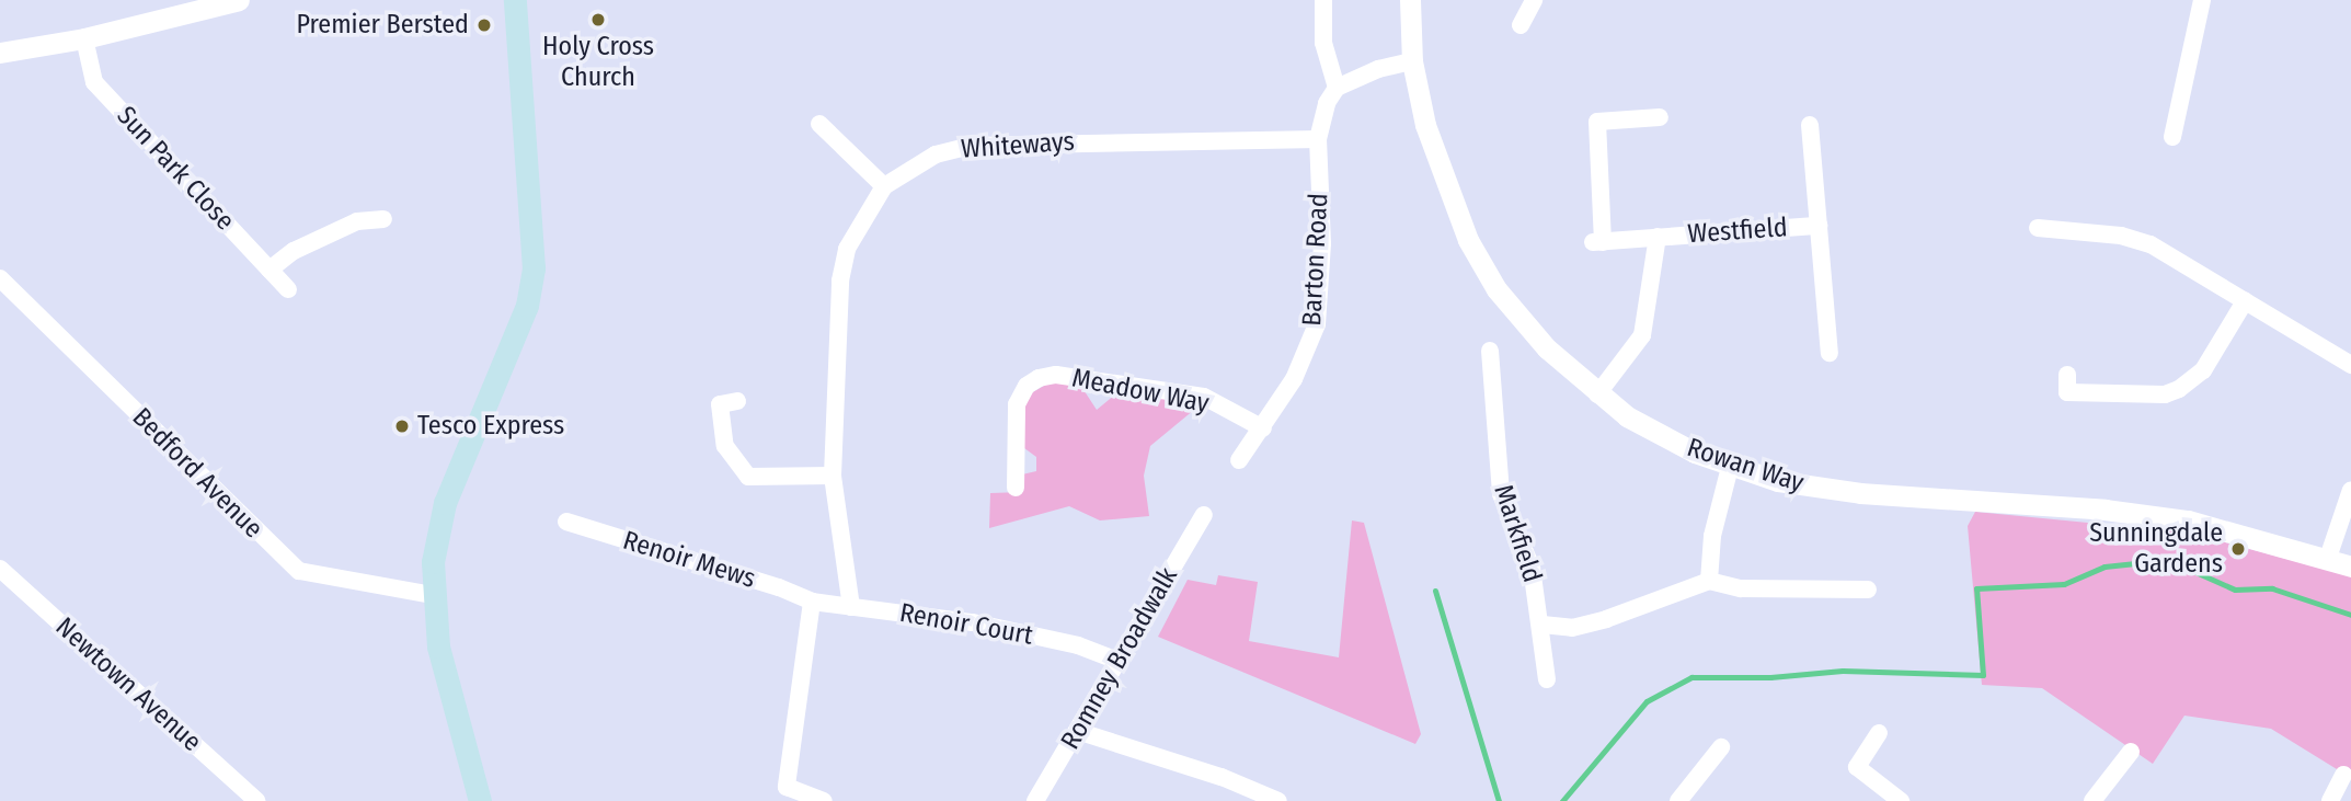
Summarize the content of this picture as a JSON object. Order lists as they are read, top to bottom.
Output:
{
  "streets": {
    "street": [
      "Whiteways",
      "Sun Park Close",
      "Westfield",
      "Barton Road",
      "Meadow Way",
      "Rowan Way",
      "Bedford Avenue",
      "Markfield",
      "Renoir Mews",
      "Renoir Court",
      "Romney Broadwalk",
      "Newtown Avenue"
    ]
  },
  "crossings": [
    ["Whiteways", "Barton Road"],
    ["Whiteways", "Renoir Court"],
    ["Westfield", "Rowan Way"],
    ["Barton Road", "Meadow Way"],
    ["Renoir Mews", "Renoir Court"],
    ["Renoir Court", "Romney Broadwalk"]
  ],
  "places": [
    "Holy Cross Church",
    "Premier Bersted",
    "Tesco Express",
    "Sunningdale Gardens"
  ]
}
